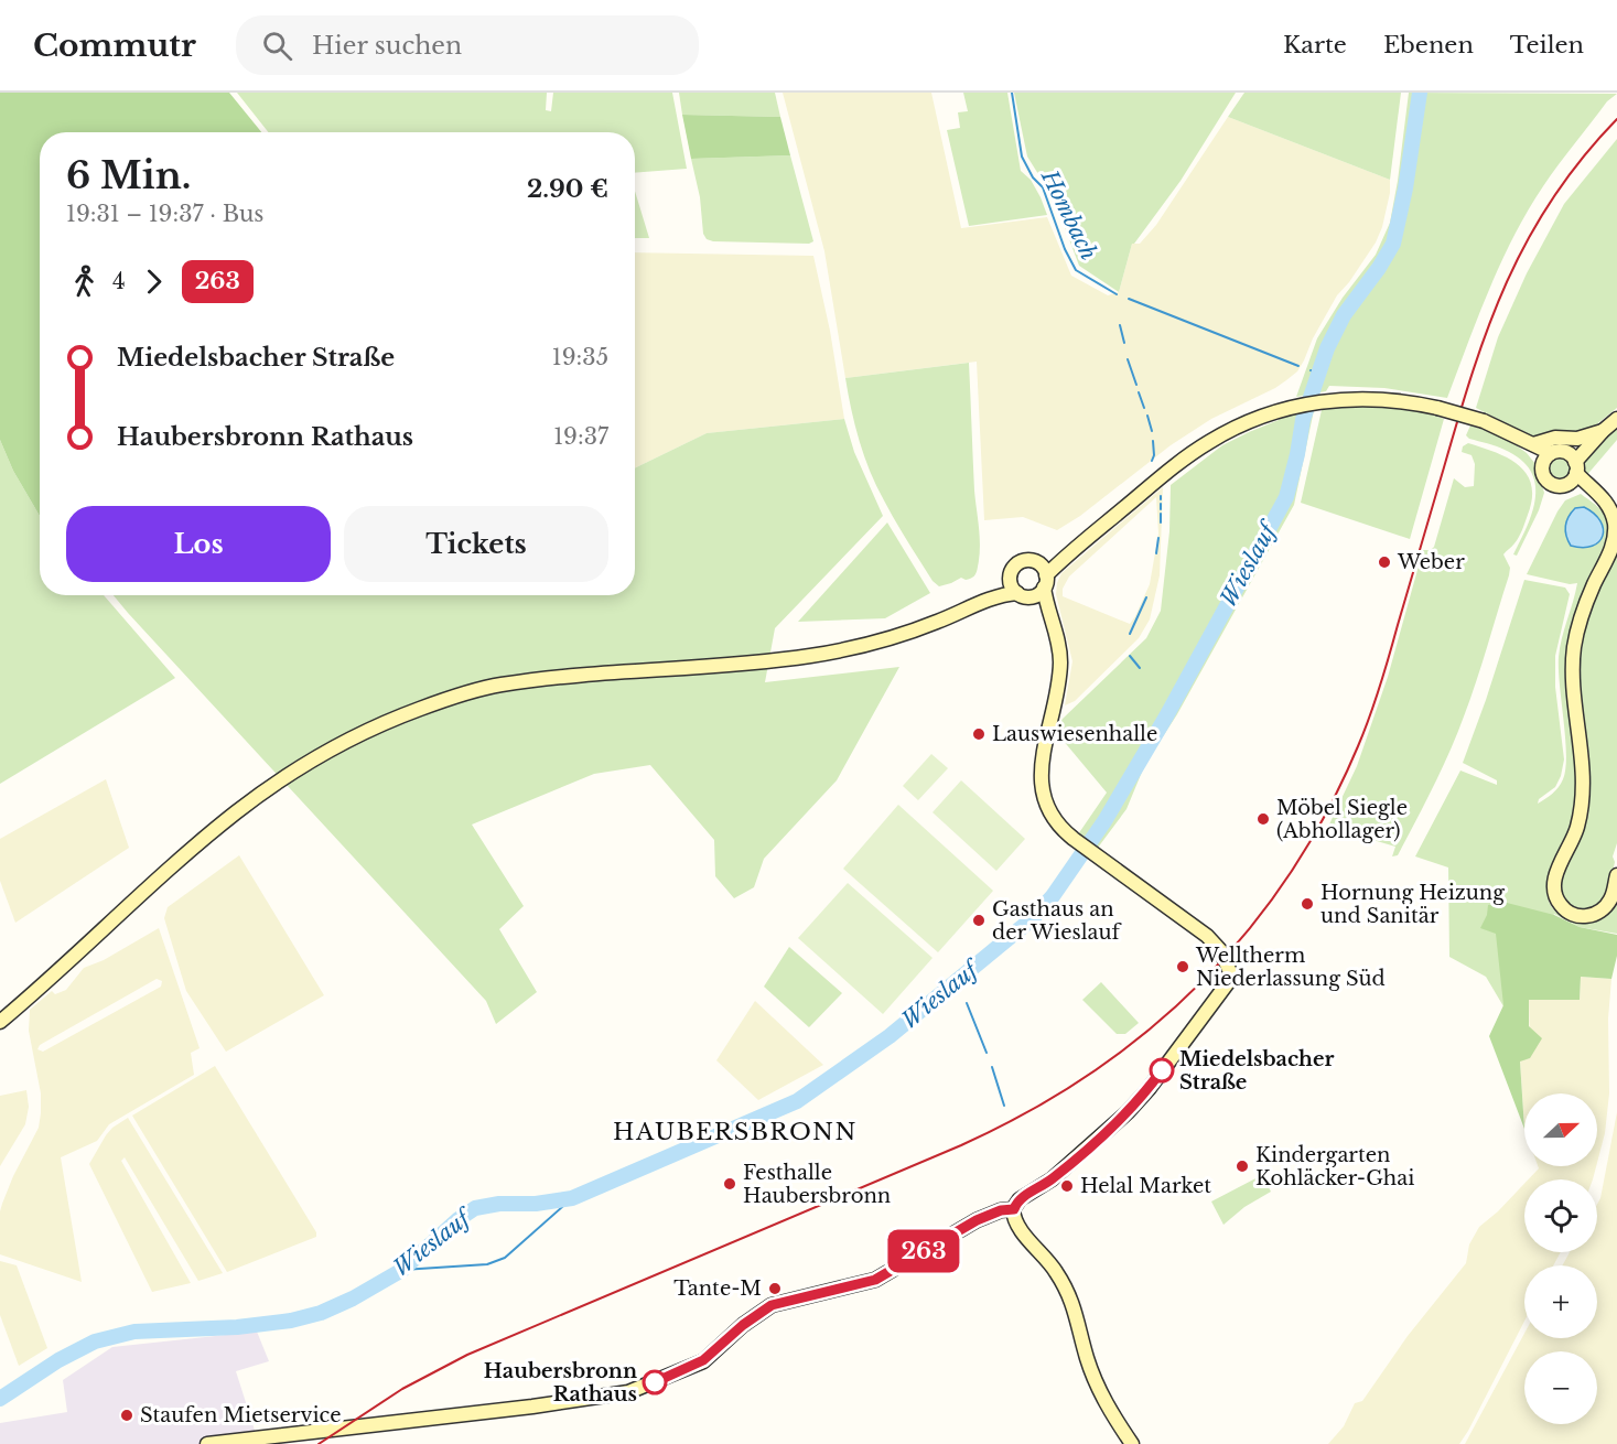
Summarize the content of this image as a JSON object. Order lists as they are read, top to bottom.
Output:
{
  "districts": ["HAUBERSBRONN"],
  "water": ["Hombach", "Wieslauf"],
  "places": [
    "Weber",
    "Lauswiesenhalle",
    "Möbel Siegle (Abhollager)",
    "Hornung Heizung und Sanitär",
    "Gasthaus an der Wieslauf",
    "Welltherm Niederlassung Süd",
    "Miedelsbacher Straße",
    "Kindergarten Kohläcker-Ghai",
    "Festhalle Haubersbronn",
    "Helal Market",
    "Tante-M",
    "Haubersbronn Rathaus",
    "Staufen Mietservice"
  ],
  "lines": ["bus line 263"],
  "north": "right",
  "page": {
    "header": "Commutr",
    "search": "Hier suchen",
    "nav": ["Karte", "Ebenen", "Teilen"],
    "on_map": "263",
    "heading": ["6 Min.", "19:31 – 19:37 · Bus", "2.90 €"],
    "legs": ["4", "263"],
    "list": [
      {
        "name": "Miedelsbacher Straße",
        "value": "19:35"
      },
      {
        "name": "Haubersbronn Rathaus",
        "value": "19:37"
      }
    ],
    "buttons": ["Los", "Tickets"],
    "map_buttons": ["+", "−"]
  }
}
